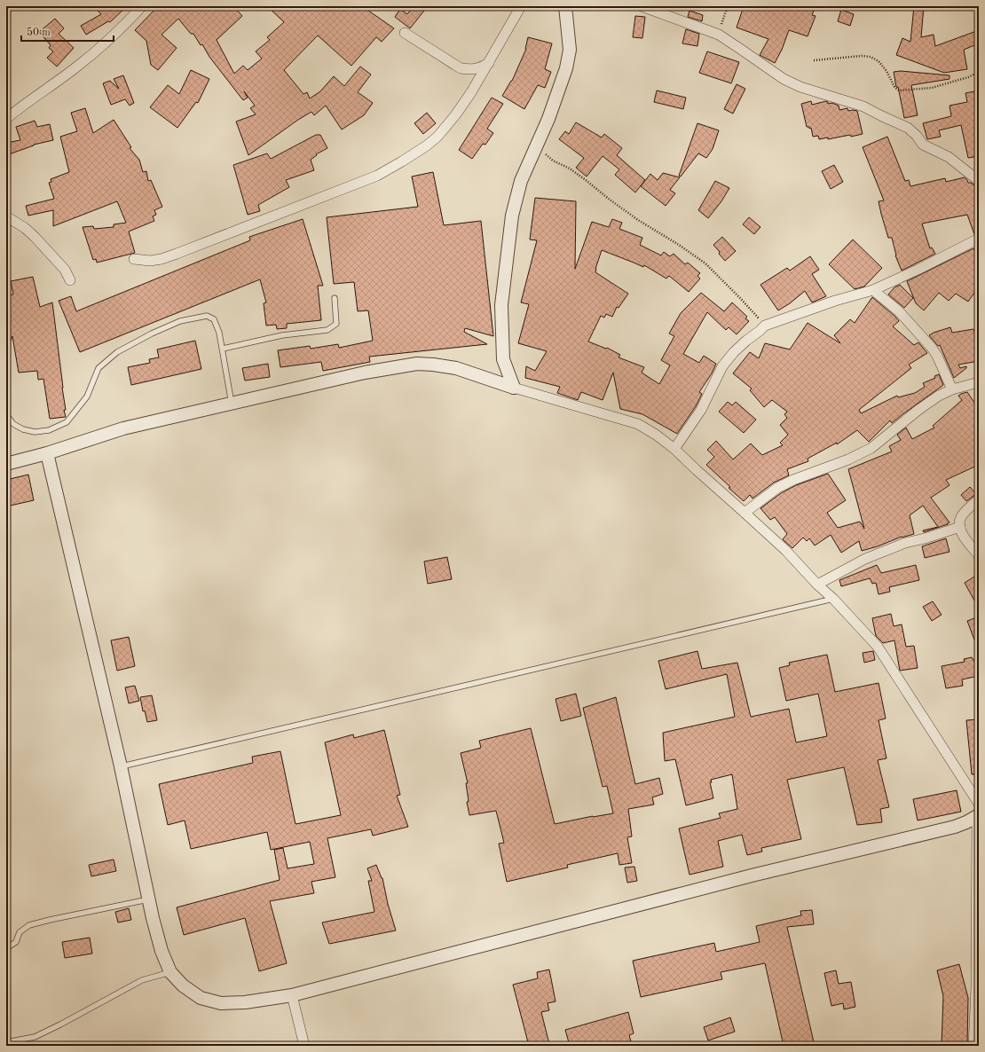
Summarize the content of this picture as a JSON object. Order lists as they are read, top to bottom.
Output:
{
  "scale_bar": "50 m"
}
